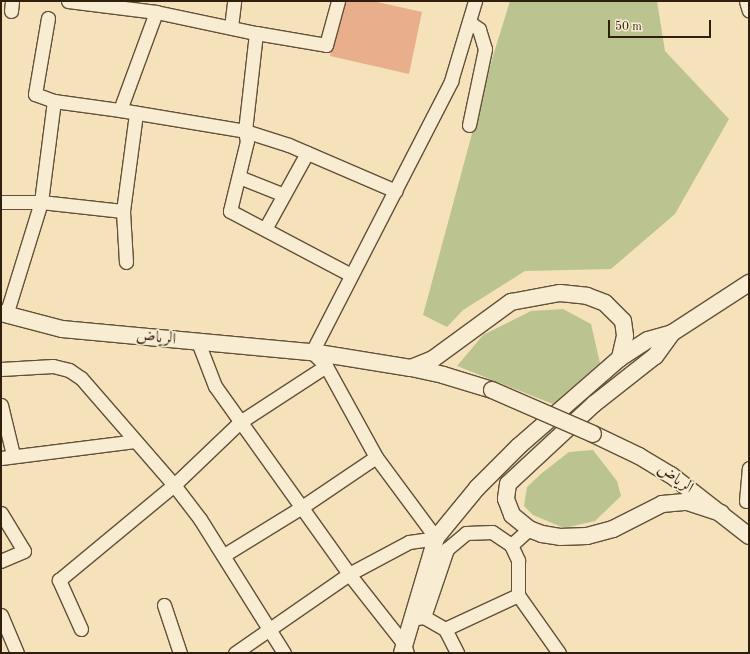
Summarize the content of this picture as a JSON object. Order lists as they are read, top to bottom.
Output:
{
  "streets": {
    "street": ["الرياض"]
  },
  "scale_bar": "50 m"
}
